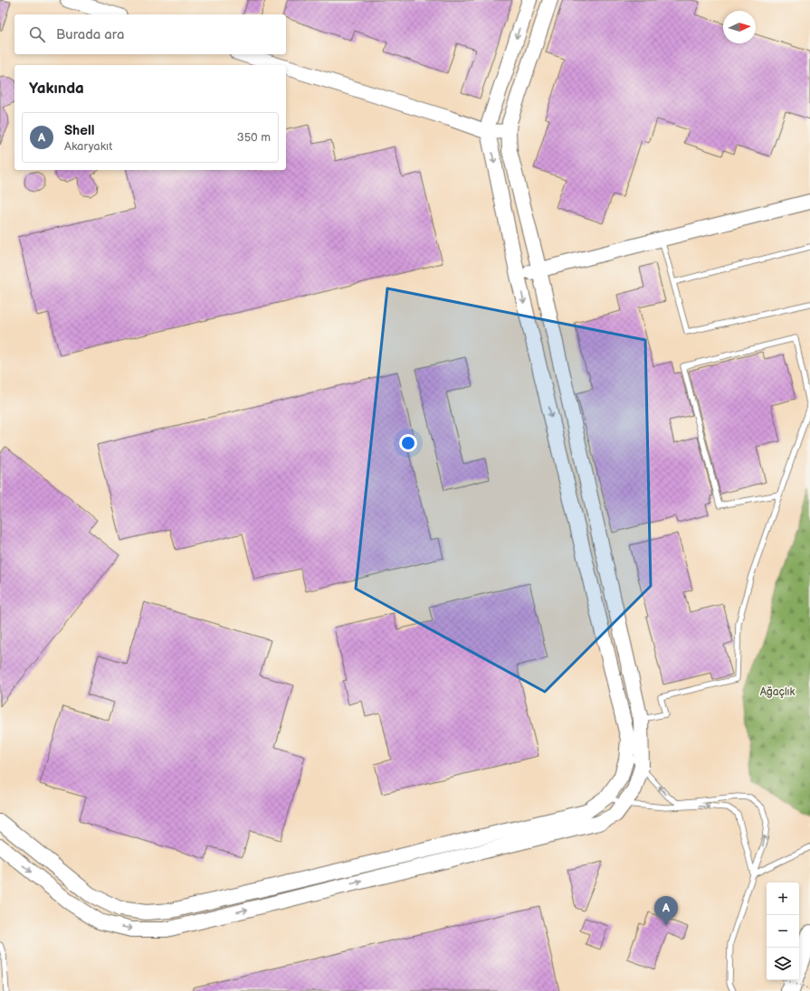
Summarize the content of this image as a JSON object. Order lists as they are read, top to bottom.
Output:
{
  "parks": ["Ağaçlık"],
  "north": "right",
  "page": {
    "search": "Burada ara",
    "heading": "Yakında",
    "list": [
      {
        "mark": "A",
        "name": "Shell",
        "note": "Akaryakıt",
        "value": "350 m"
      }
    ],
    "map_buttons": ["+", "−"],
    "pins": "A"
  }
}
